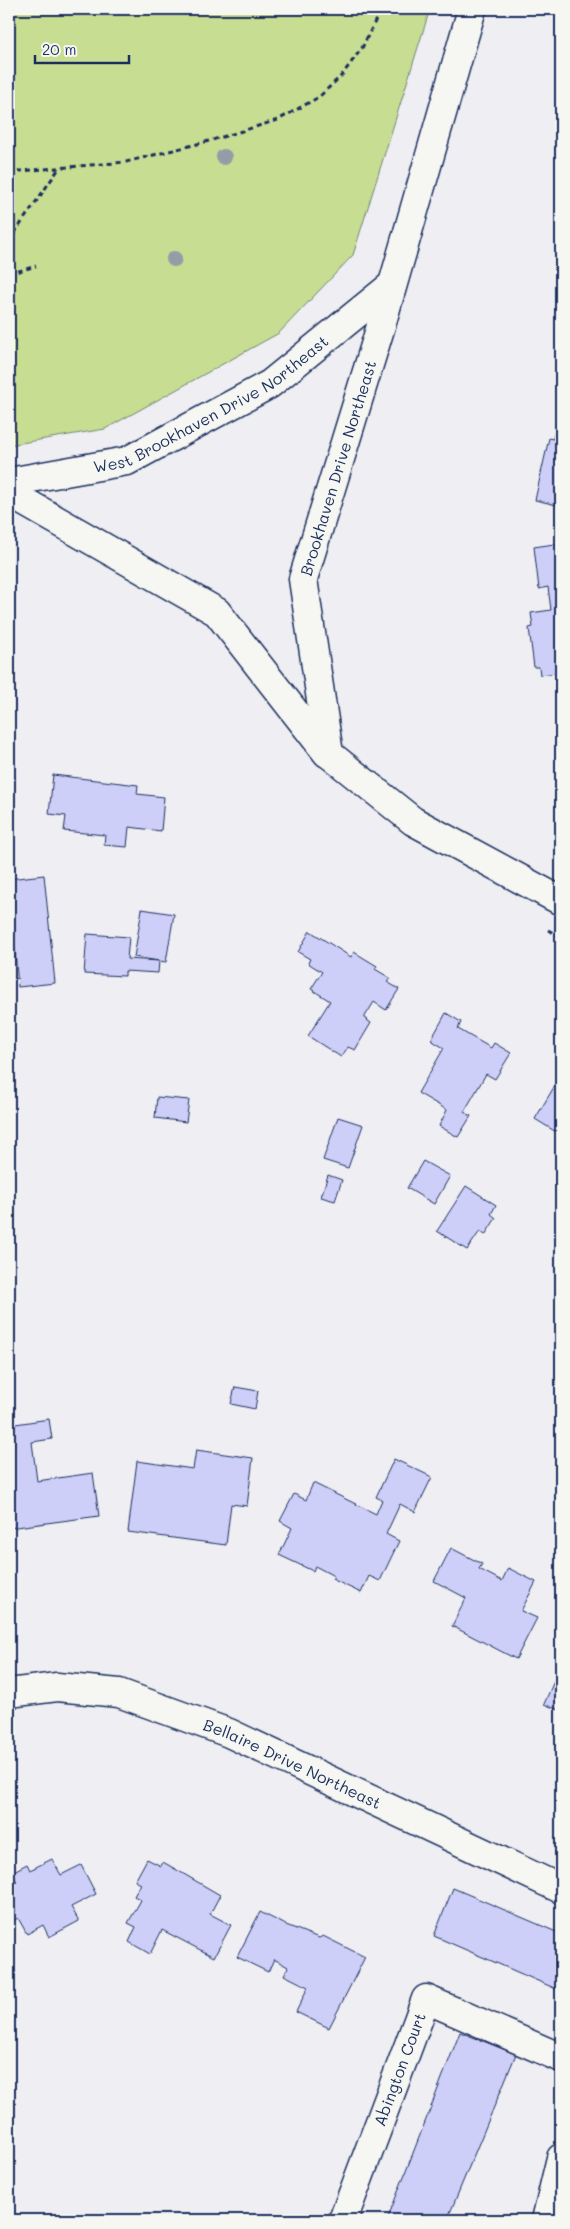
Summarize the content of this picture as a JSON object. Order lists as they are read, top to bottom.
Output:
{
  "streets": {
    "street": [
      "West Brookhaven Drive Northeast",
      "Brookhaven Drive Northeast",
      "Bellaire Drive Northeast",
      "Abington Court"
    ]
  },
  "crossings": [
    ["West Brookhaven Drive Northeast", "Brookhaven Drive Northeast"]
  ],
  "scale_bar": "20 m"
}
